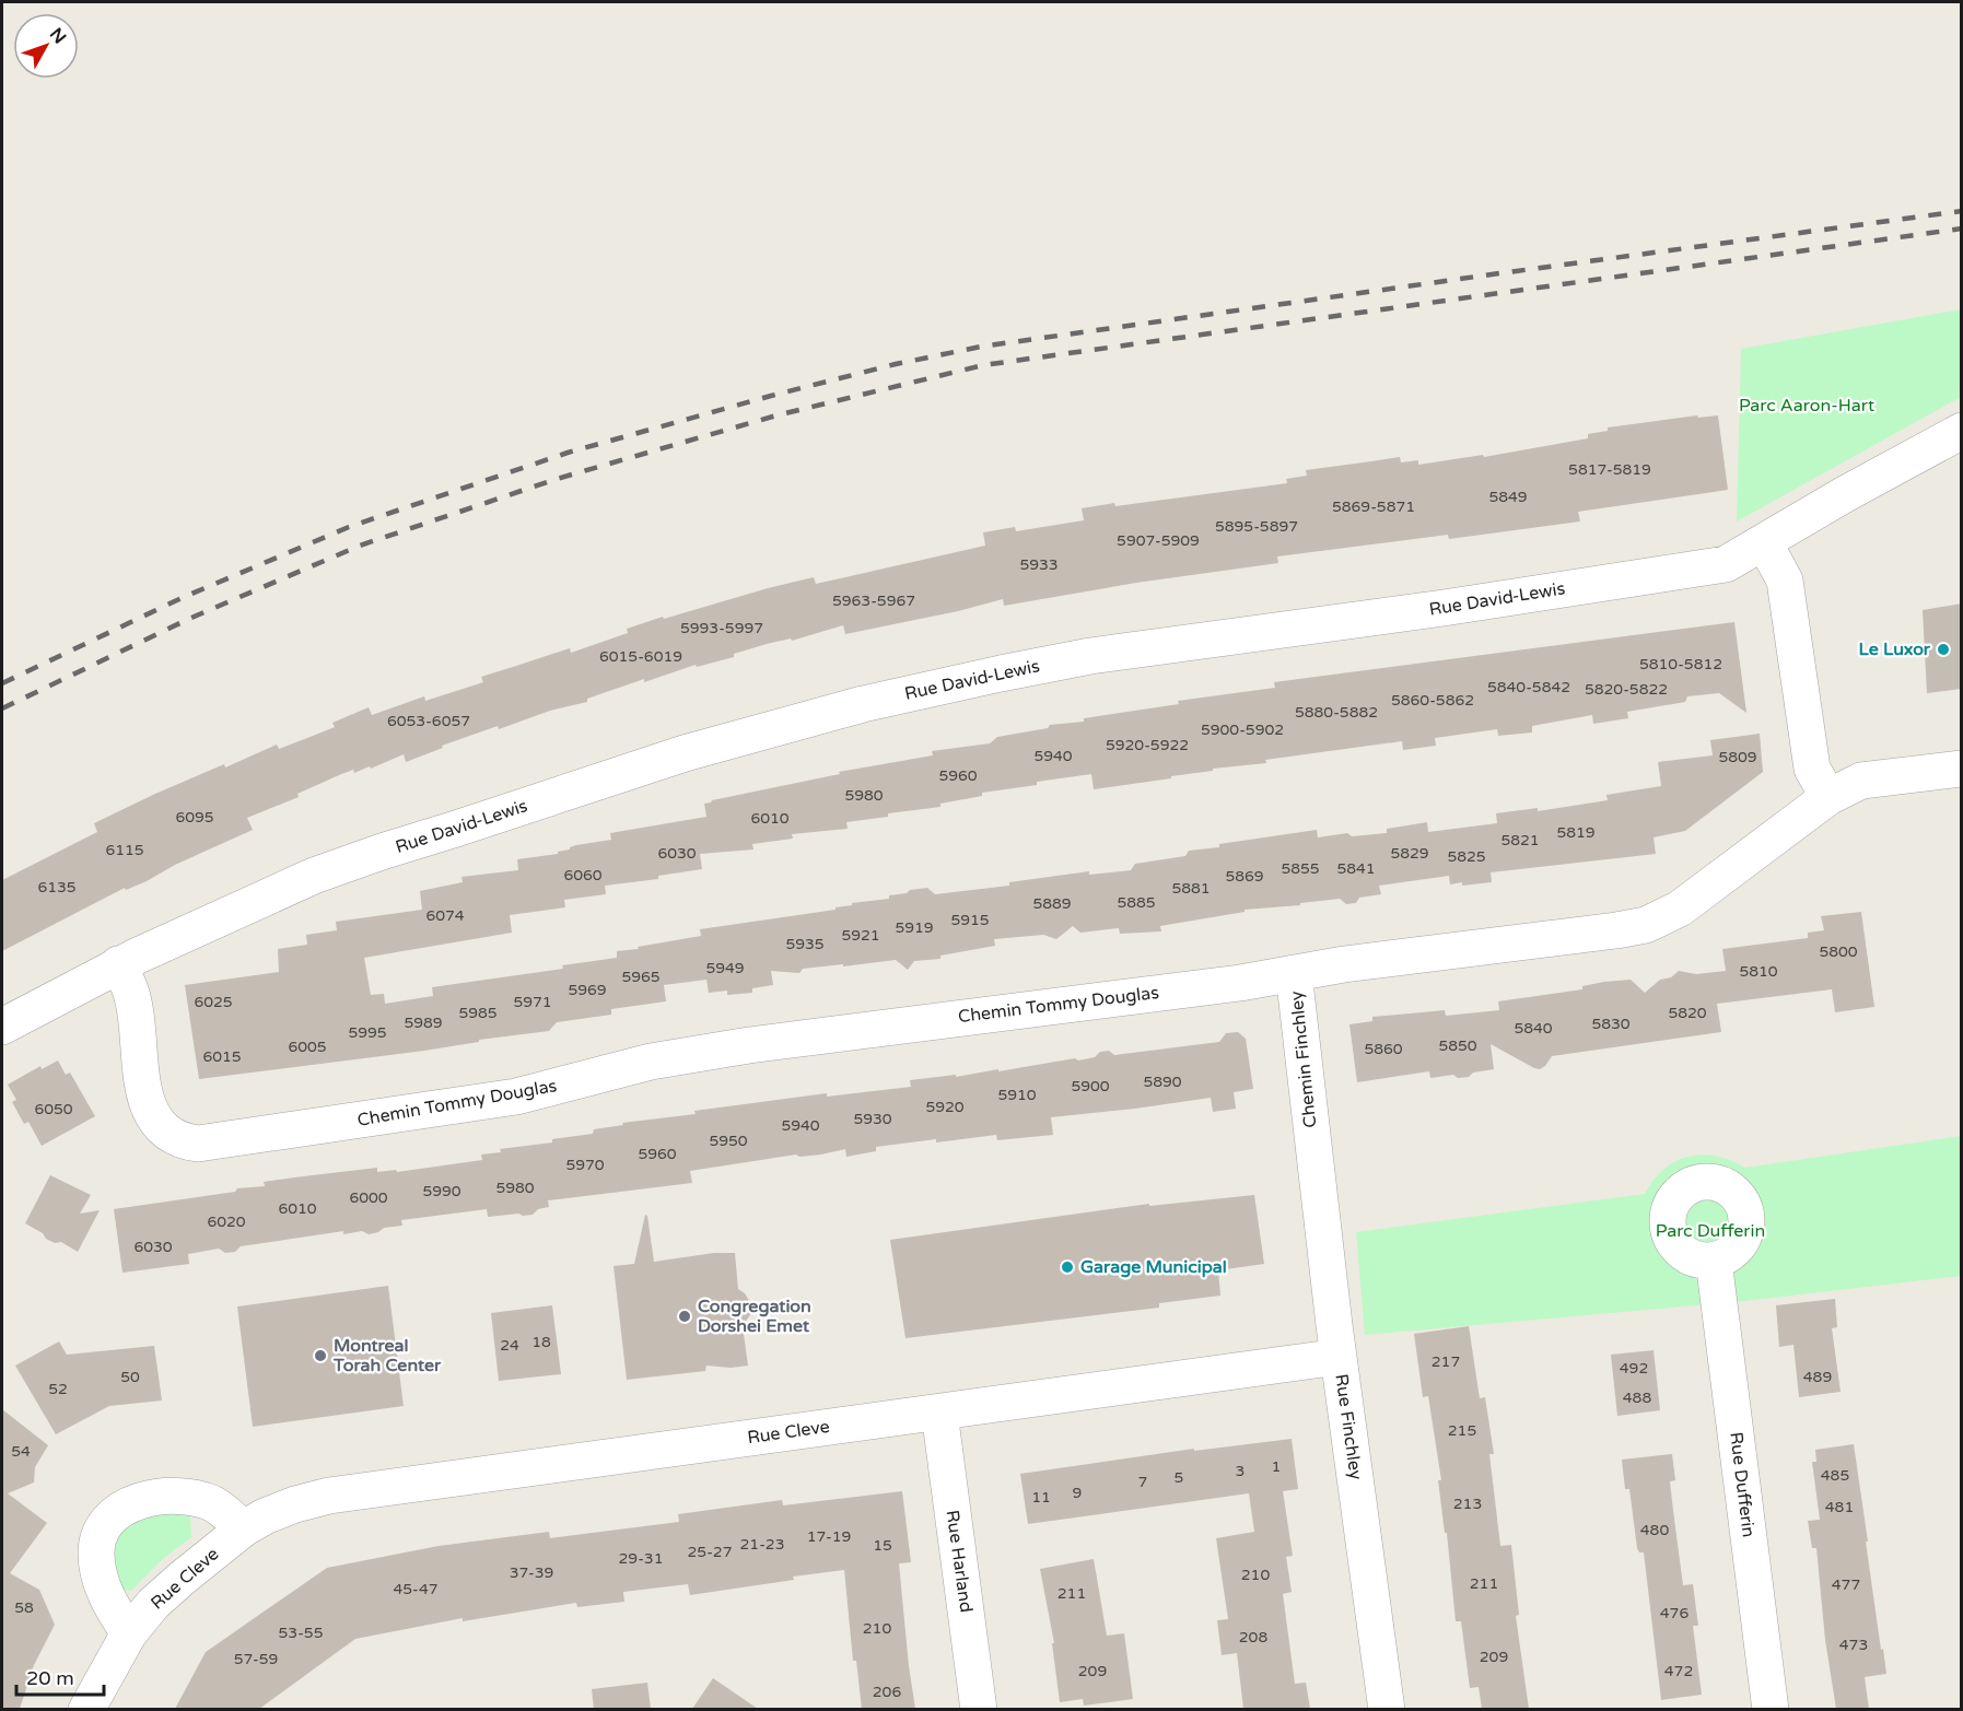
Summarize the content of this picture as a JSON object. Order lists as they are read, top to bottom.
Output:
{
  "streets": {
    "street": [
      "Rue David-Lewis",
      "Chemin Tommy Douglas",
      "Chemin Finchley",
      "Rue Finchley",
      "Rue Cleve",
      "Rue Dufferin",
      "Rue Harland"
    ]
  },
  "crossings": [
    ["Rue David-Lewis", "Chemin Tommy Douglas"],
    ["Chemin Tommy Douglas", "Chemin Finchley"],
    ["Chemin Finchley", "Rue Finchley"],
    ["Rue Finchley", "Rue Cleve"],
    ["Rue Cleve", "Rue Harland"]
  ],
  "parks": ["Parc Aaron-Hart", "Parc Dufferin"],
  "places": [
    "Le Luxor",
    "Garage Municipal",
    "Congregation Dorshei Emet",
    "Montreal Torah Center"
  ],
  "house_numbers": [
    "5817-5819",
    "5849",
    "5869-5871",
    "5895-5897",
    "5907-5909",
    "5933",
    "5963-5967",
    "5993-5997",
    "6015-6019",
    "5810-5812",
    "5840-5842",
    "5820-5822",
    "5860-5862",
    "5880-5882",
    "6053-6057",
    "5900-5902",
    "5920-5922",
    "5940",
    "5809",
    "5960",
    "5980",
    "6095",
    "6010",
    "5819",
    "5821",
    "6115",
    "6030",
    "5829",
    "5825",
    "5855",
    "5841",
    "6060",
    "5869",
    "6135",
    "5881",
    "5885",
    "5889",
    "6074",
    "5915",
    "5919",
    "5921",
    "5935",
    "5800",
    "5949",
    "5810",
    "5965",
    "5969",
    "6025",
    "5971",
    "5985",
    "5820",
    "5989",
    "5830",
    "5840",
    "5995",
    "5850",
    "6005",
    "5860",
    "6015",
    "5890",
    "5900",
    "5910",
    "5920",
    "6050",
    "5930",
    "5940",
    "5950",
    "5960",
    "5970",
    "5980",
    "5990",
    "6000",
    "6010",
    "6020",
    "6030",
    "18",
    "24",
    "217",
    "492",
    "50",
    "489",
    "52",
    "488",
    "215",
    "54",
    "1",
    "3",
    "485",
    "5",
    "7",
    "9",
    "11",
    "213",
    "481",
    "480",
    "17-19",
    "21-23",
    "15",
    "25-27",
    "29-31",
    "37-39",
    "210",
    "211",
    "477",
    "45-47",
    "211",
    "58",
    "476",
    "210",
    "53-55",
    "208",
    "473",
    "209",
    "57-59",
    "209",
    "472",
    "206"
  ],
  "scale_bar": "20 m",
  "north": "top right"
}
